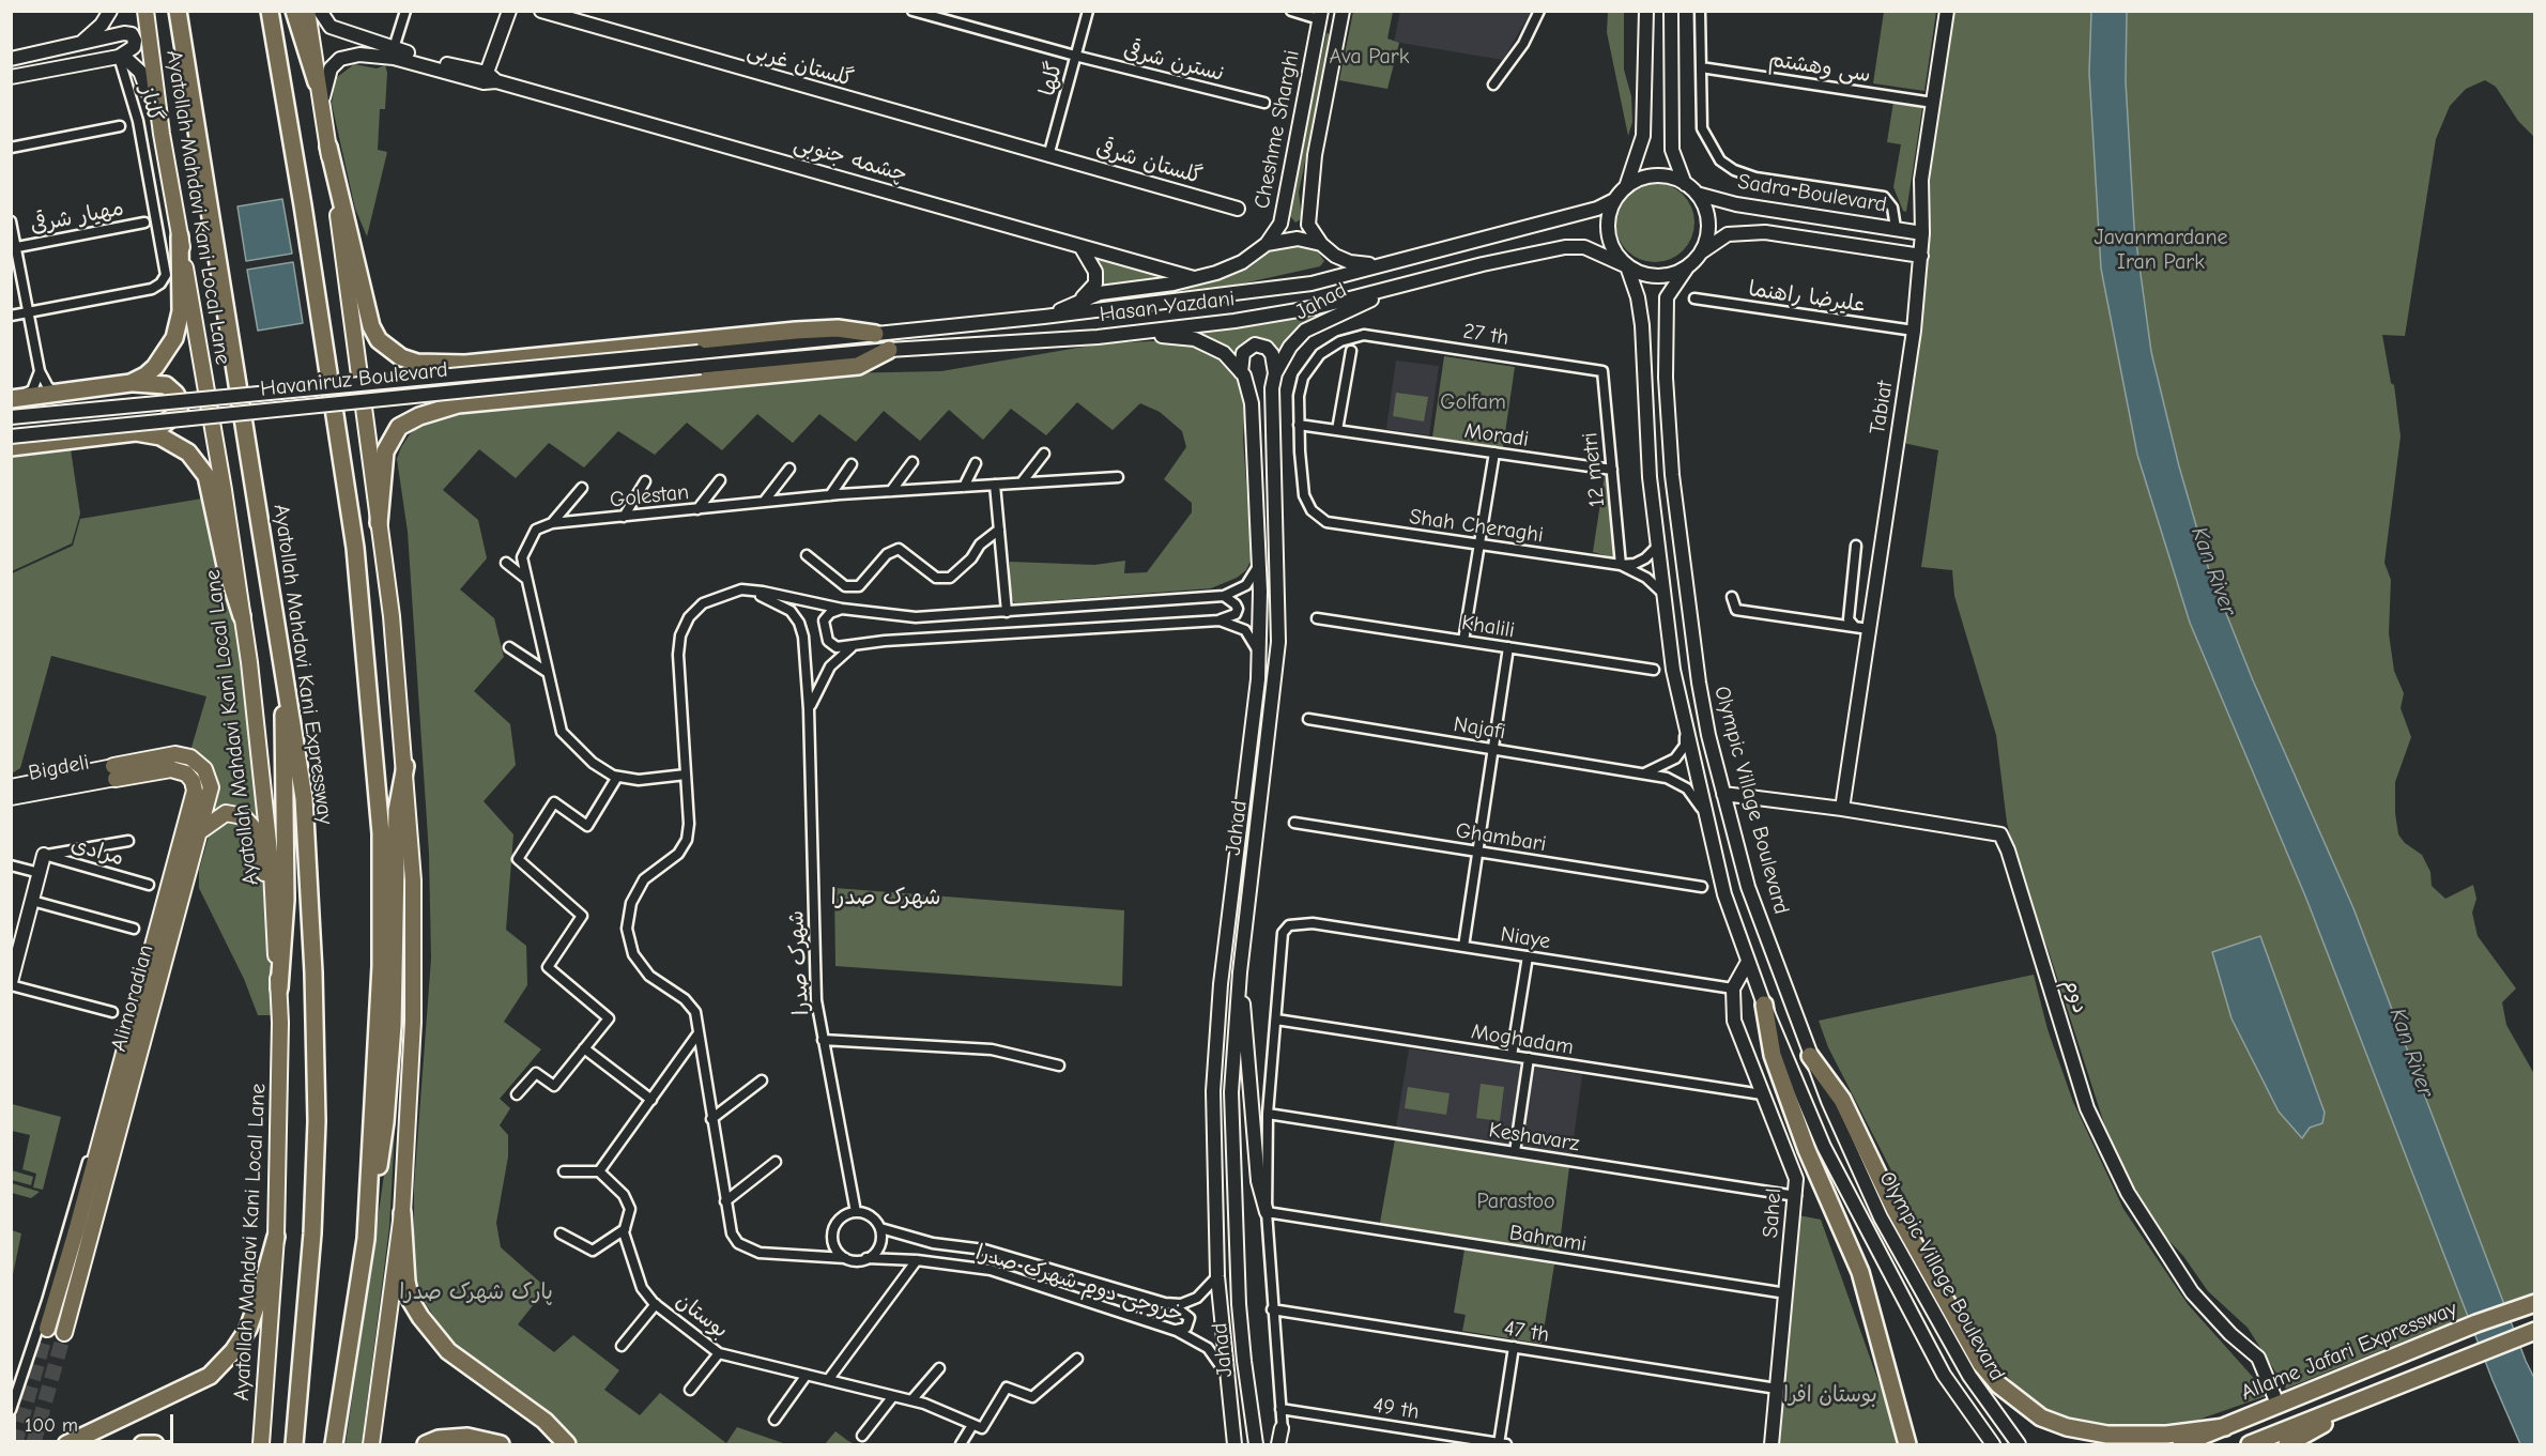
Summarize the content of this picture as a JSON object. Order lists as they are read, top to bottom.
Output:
{
  "streets": {
    "highway": ["Ayatollah Mahdavi Kani Expressway", "Allame Jafari Expressway"],
    "main road": ["Ayatollah Mahdavi Kani Local Lane", "Alimoradian"],
    "street": [
      "نسترن شرقی",
      "گلستان غربی",
      "سی وهشتم",
      "گلها",
      "گلناز",
      "Cheshme Sharghi",
      "چشمه جنوبی",
      "گلستان شرقی",
      "Sadra Boulevard",
      "مهیار شرقی",
      "علیرضا راهنما",
      "Jahad",
      "Hasan Yazdani",
      "27 th",
      "Havaniruz Boulevard",
      "Tabiat",
      "Moradi",
      "12 metri",
      "Golestan",
      "Shah Cheraghi",
      "Khalili",
      "Najafi",
      "Bigdeli",
      "Olympic Village Boulevard",
      "Ghambari",
      "مرادی",
      "Niaye",
      "شهرک صدرا",
      "دوم",
      "Moghadam",
      "Keshavarz",
      "Sahel",
      "Bahrami",
      "خروجی دوم شهرک صدرا",
      "بوستان",
      "47 th",
      "49 th"
    ]
  },
  "crossings": [
    ["نسترن شرقی", "گلها"],
    ["گلستان غربی", "گلها"],
    ["گلستان غربی", "گلستان شرقی"],
    ["سی وهشتم", "Tabiat"],
    ["گلها", "گلستان شرقی"],
    ["Cheshme Sharghi", "چشمه جنوبی"],
    ["Cheshme Sharghi", "Hasan Yazdani"],
    ["Sadra Boulevard", "Hasan Yazdani"],
    ["Sadra Boulevard", "Tabiat"],
    ["Sadra Boulevard", "Olympic Village Boulevard"],
    ["علیرضا راهنما", "Tabiat"],
    ["Jahad", "Hasan Yazdani"],
    ["Jahad", "خروجی دوم شهرک صدرا"],
    ["Hasan Yazdani", "Havaniruz Boulevard"],
    ["Hasan Yazdani", "Olympic Village Boulevard"],
    ["27 th", "Moradi"],
    ["27 th", "12 metri"],
    ["27 th", "Shah Cheraghi"],
    ["Tabiat", "دوم"],
    ["Moradi", "12 metri"],
    ["Moradi", "Shah Cheraghi"],
    ["12 metri", "Shah Cheraghi"],
    ["Najafi", "Olympic Village Boulevard"],
    ["Bigdeli", "Alimoradian"],
    ["Olympic Village Boulevard", "دوم"],
    ["Niaye", "Moghadam"],
    ["Niaye", "Sahel"],
    ["شهرک صدرا", "خروجی دوم شهرک صدرا"],
    ["Moghadam", "Sahel"],
    ["Keshavarz", "Sahel"],
    ["Sahel", "Bahrami"],
    ["Sahel", "47 th"]
  ],
  "districts": ["شهرک صدرا"],
  "water": ["Kan River"],
  "parks": [
    "Ava Park",
    "Javanmardane Iran Park",
    "Golfam",
    "Parastoo",
    "پارک شهرک صدرا",
    "بوستان افرا"
  ],
  "scale_bar": "100 m"
}
